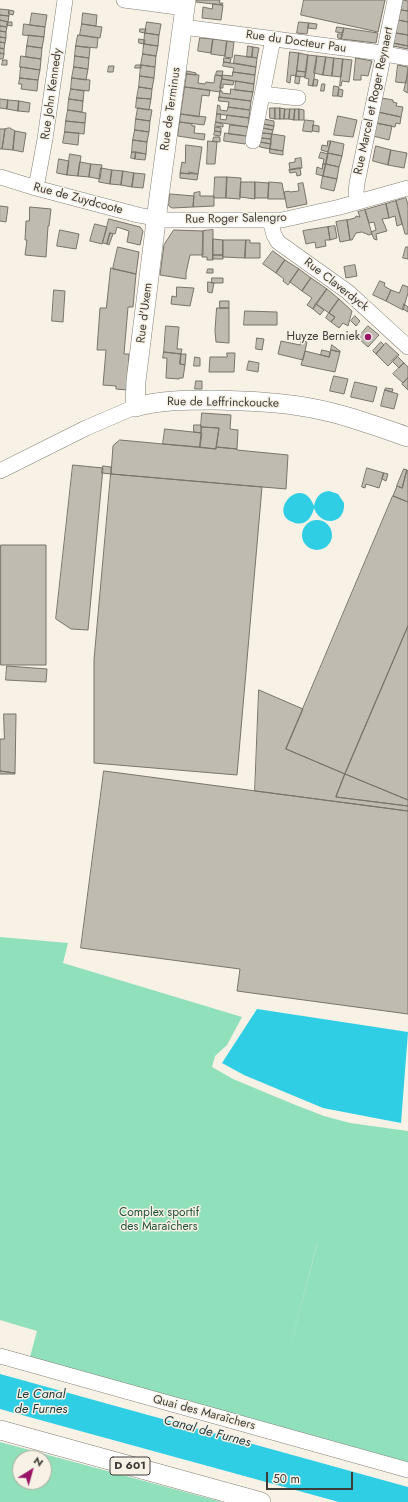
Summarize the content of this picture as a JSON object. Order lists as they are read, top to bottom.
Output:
{
  "streets": {
    "main road": [
      "Rue de Terminus",
      "Rue d'Uxem",
      "Rue de Leffrinckoucke",
      "D 601"
    ],
    "street": [
      "Rue du Docteur Pau",
      "Rue John Kennedy",
      "Rue Marcel et Roger Reynaert",
      "Rue de Zuydcoote",
      "Rue Roger Salengro",
      "Rue Claverdyck",
      "Quai des Maraîchers"
    ]
  },
  "crossings": [
    ["Rue du Docteur Pau", "Rue Marcel et Roger Reynaert"],
    ["Rue du Docteur Pau", "Rue de Terminus"],
    ["Rue John Kennedy", "Rue de Zuydcoote"],
    ["Rue Marcel et Roger Reynaert", "Rue Roger Salengro"],
    ["Rue de Terminus", "Rue de Zuydcoote"],
    ["Rue de Terminus", "Rue Roger Salengro"],
    ["Rue de Terminus", "Rue d'Uxem"],
    ["Rue de Zuydcoote", "Rue Roger Salengro"],
    ["Rue de Zuydcoote", "Rue d'Uxem"],
    ["Rue Roger Salengro", "Rue Claverdyck"],
    ["Rue Roger Salengro", "Rue d'Uxem"],
    ["Rue d'Uxem", "Rue de Leffrinckoucke"]
  ],
  "water": ["Le Canal de Furnes", "Canal de Furnes"],
  "parks": ["Complex sportif des Maraîchers"],
  "places": ["Huyze Berniek"],
  "scale_bar": "50 m",
  "north": "top right"
}
